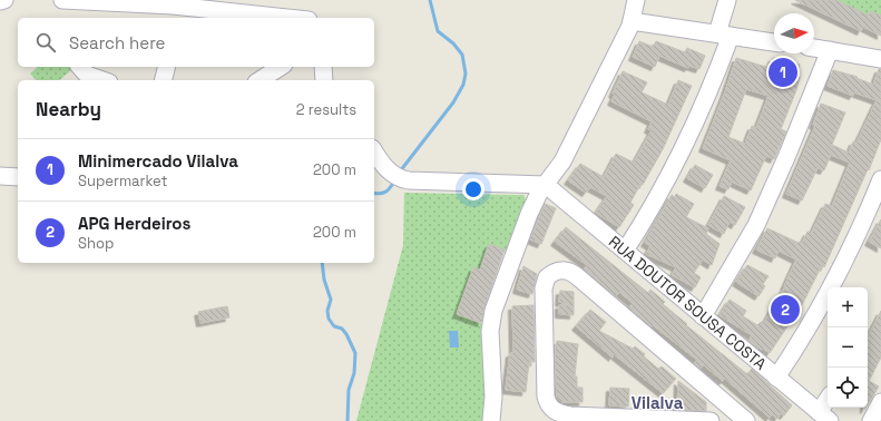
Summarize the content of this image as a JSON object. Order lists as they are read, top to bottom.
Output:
{
  "streets": {
    "street": ["RUA DOUTOR SOUSA COSTA"]
  },
  "districts": ["Vilalva"],
  "north": "right",
  "page": {
    "search": "Search here",
    "pins": ["1", "2"],
    "heading": ["Nearby", "2 results"],
    "list": [
      {
        "mark": "1",
        "name": "Minimercado Vilalva",
        "note": "Supermarket",
        "value": "200 m"
      },
      {
        "mark": "2",
        "name": "APG Herdeiros",
        "note": "Shop",
        "value": "200 m"
      }
    ],
    "map_buttons": ["+", "−"]
  }
}
